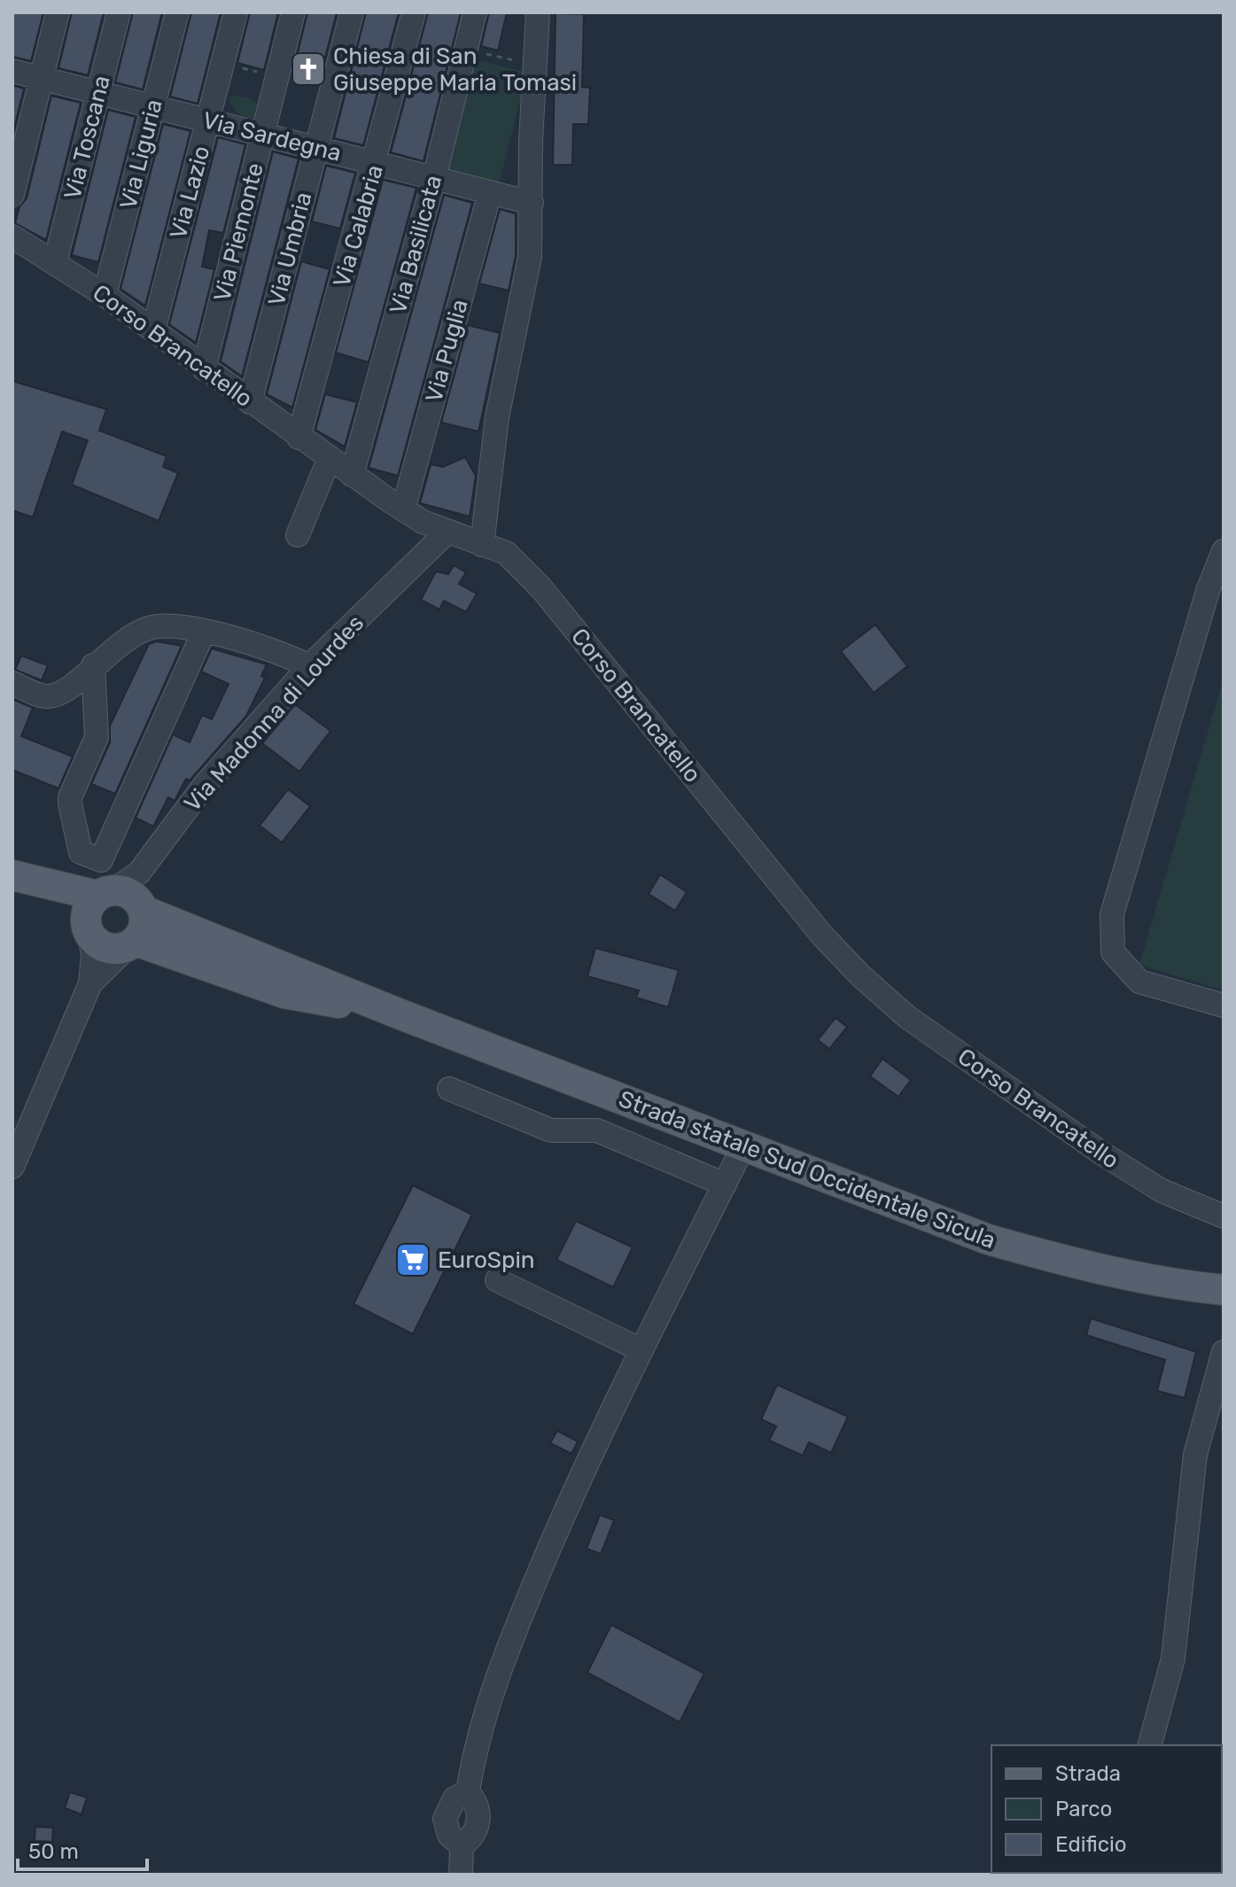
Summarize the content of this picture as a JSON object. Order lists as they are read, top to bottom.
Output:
{
  "streets": {
    "main road": ["Strada statale Sud Occidentale Sicula"],
    "street": [
      "Via Sardegna",
      "Via Toscana",
      "Via Liguria",
      "Via Lazio",
      "Via Calabria",
      "Via Piemonte",
      "Via Basilicata",
      "Via Umbria",
      "Corso Brancatello",
      "Via Puglia",
      "Via Madonna di Lourdes"
    ]
  },
  "crossings": [
    ["Via Sardegna", "Via Toscana"],
    ["Via Sardegna", "Via Liguria"],
    ["Via Sardegna", "Via Lazio"],
    ["Via Sardegna", "Via Calabria"],
    ["Via Sardegna", "Via Piemonte"],
    ["Via Sardegna", "Via Basilicata"],
    ["Via Sardegna", "Via Umbria"],
    ["Via Sardegna", "Via Puglia"],
    ["Via Toscana", "Corso Brancatello"],
    ["Via Liguria", "Corso Brancatello"],
    ["Via Lazio", "Corso Brancatello"],
    ["Via Calabria", "Corso Brancatello"],
    ["Via Piemonte", "Corso Brancatello"],
    ["Via Basilicata", "Corso Brancatello"],
    ["Via Umbria", "Corso Brancatello"],
    ["Corso Brancatello", "Via Puglia"],
    ["Corso Brancatello", "Via Madonna di Lourdes"],
    ["Via Madonna di Lourdes", "Strada statale Sud Occidentale Sicula"]
  ],
  "places": {
    "church": ["Chiesa di San Giuseppe Maria Tomasi"],
    "supermarket": ["EuroSpin"]
  },
  "legend": ["Strada", "Parco", "Edificio"],
  "scale_bar": "50 m"
}
